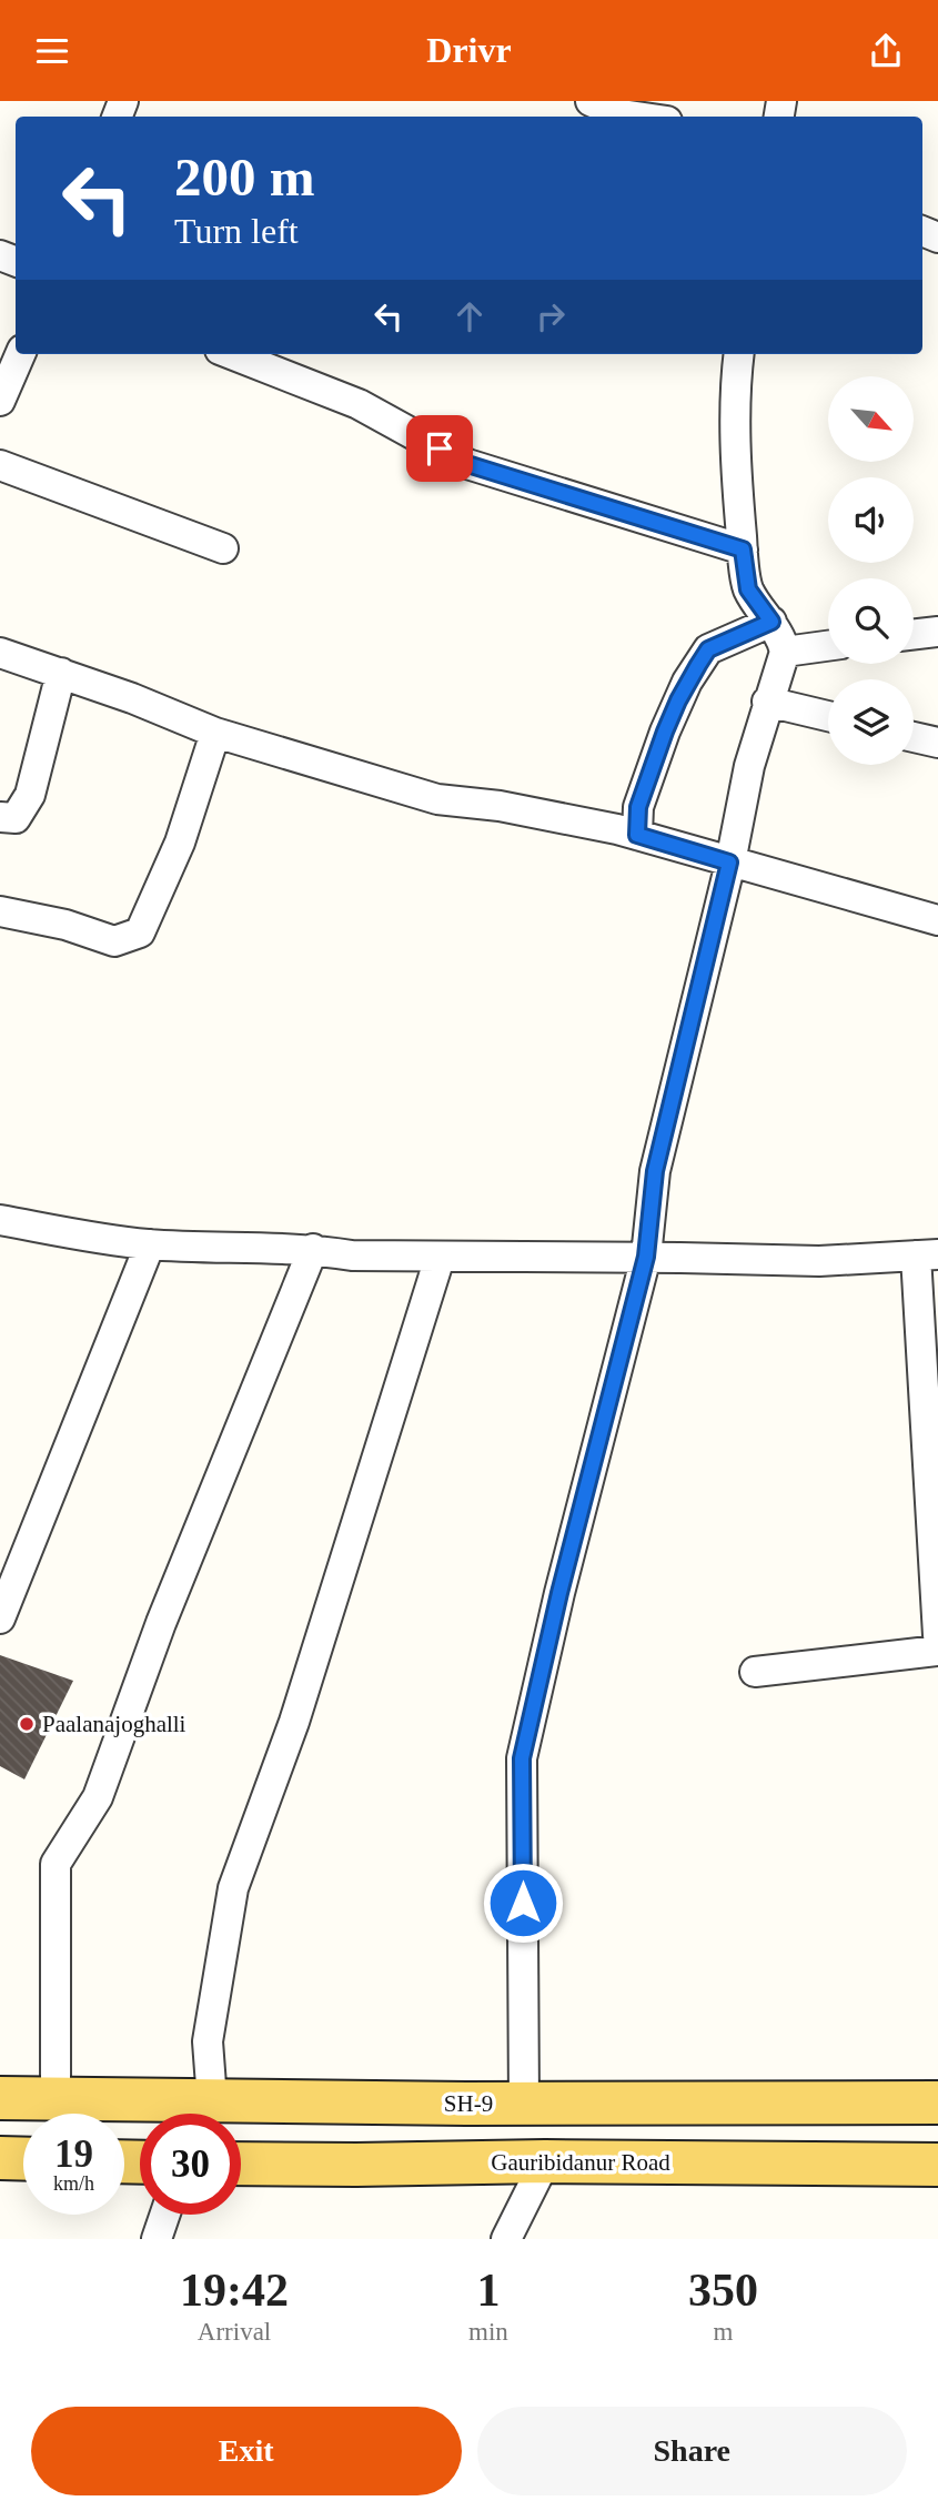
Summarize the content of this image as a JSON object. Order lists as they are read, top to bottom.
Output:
{
  "streets": {
    "main road": ["SH-9", "Gauribidanur Road"]
  },
  "places": ["Paalanajoghalli"],
  "north": "bottom right",
  "page": {
    "header": "Drivr",
    "turn": ["200 m", "Turn left"],
    "speed": "19 km/h",
    "limit": "30",
    "eta": [
      "19:42",
      "Arrival",
      "1",
      "min",
      "350",
      "m"
    ],
    "buttons": ["Exit", "Share"]
  }
}
